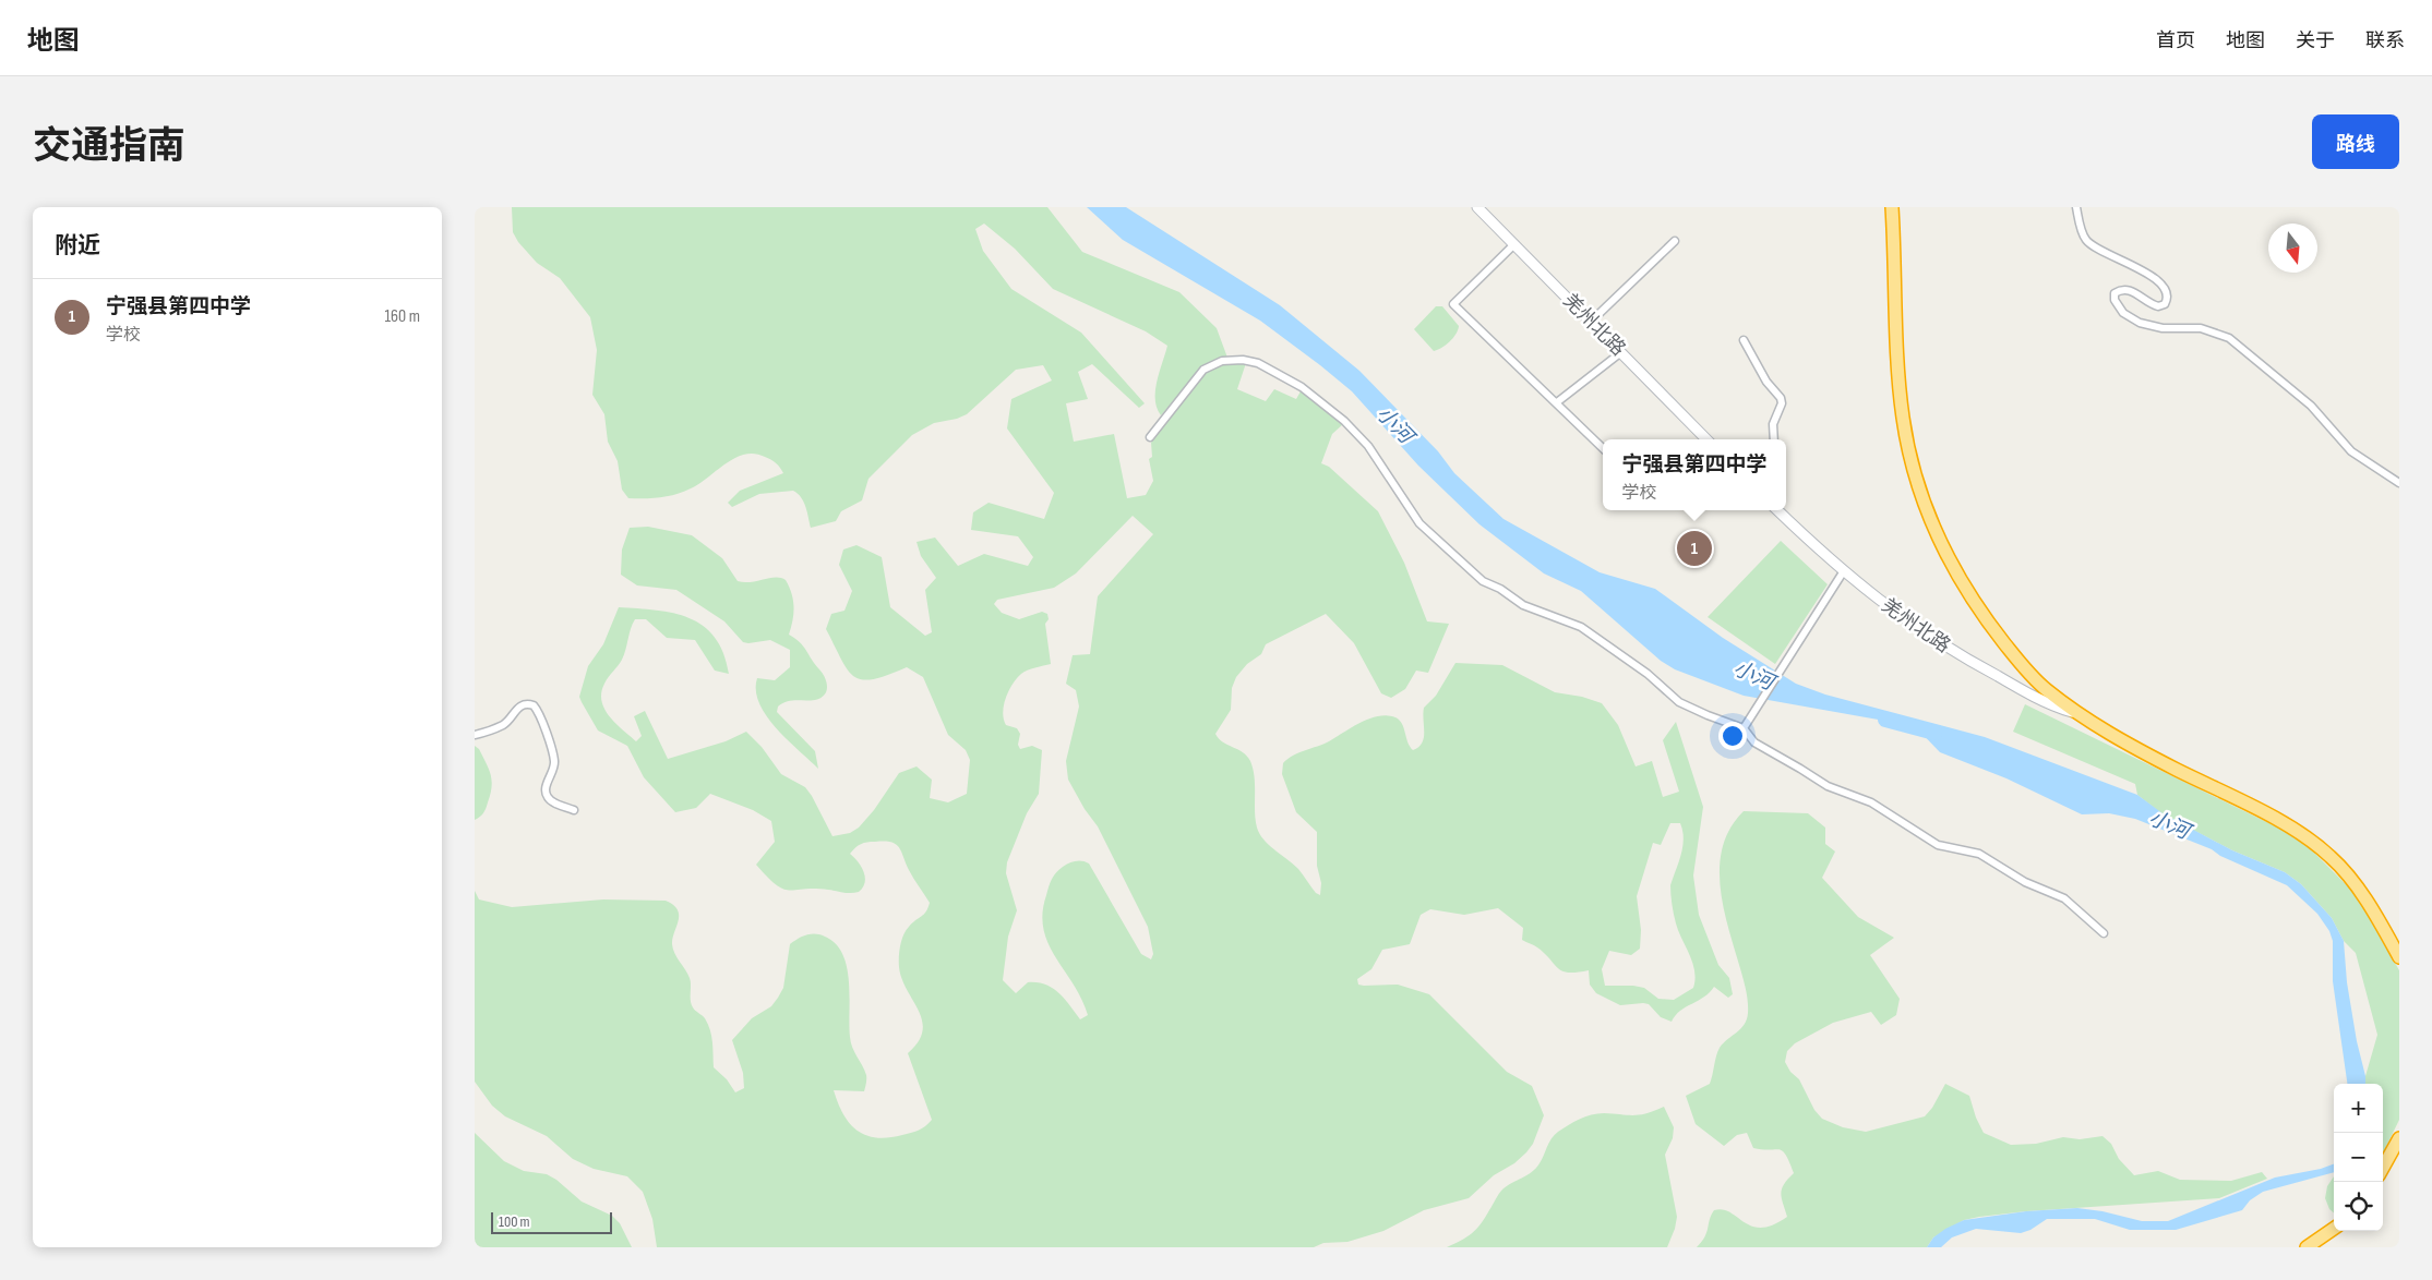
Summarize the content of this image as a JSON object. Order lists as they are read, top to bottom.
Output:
{
  "streets": {
    "main road": ["羌州北路"]
  },
  "water": ["小河"],
  "scale_bar": "100 m",
  "north": "bottom",
  "page": {
    "header": "地图",
    "nav": [
      "首页",
      "地图",
      "关于",
      "联系"
    ],
    "title": "交通指南",
    "buttons": "路线",
    "heading": "附近",
    "list": [
      {
        "mark": "1",
        "name": "宁强县第四中学",
        "note": "学校",
        "value": "160 m"
      }
    ],
    "popup": ["宁强县第四中学", "学校"],
    "pins": "1",
    "map_buttons": ["+", "−"],
    "scale": "100 m"
  }
}
